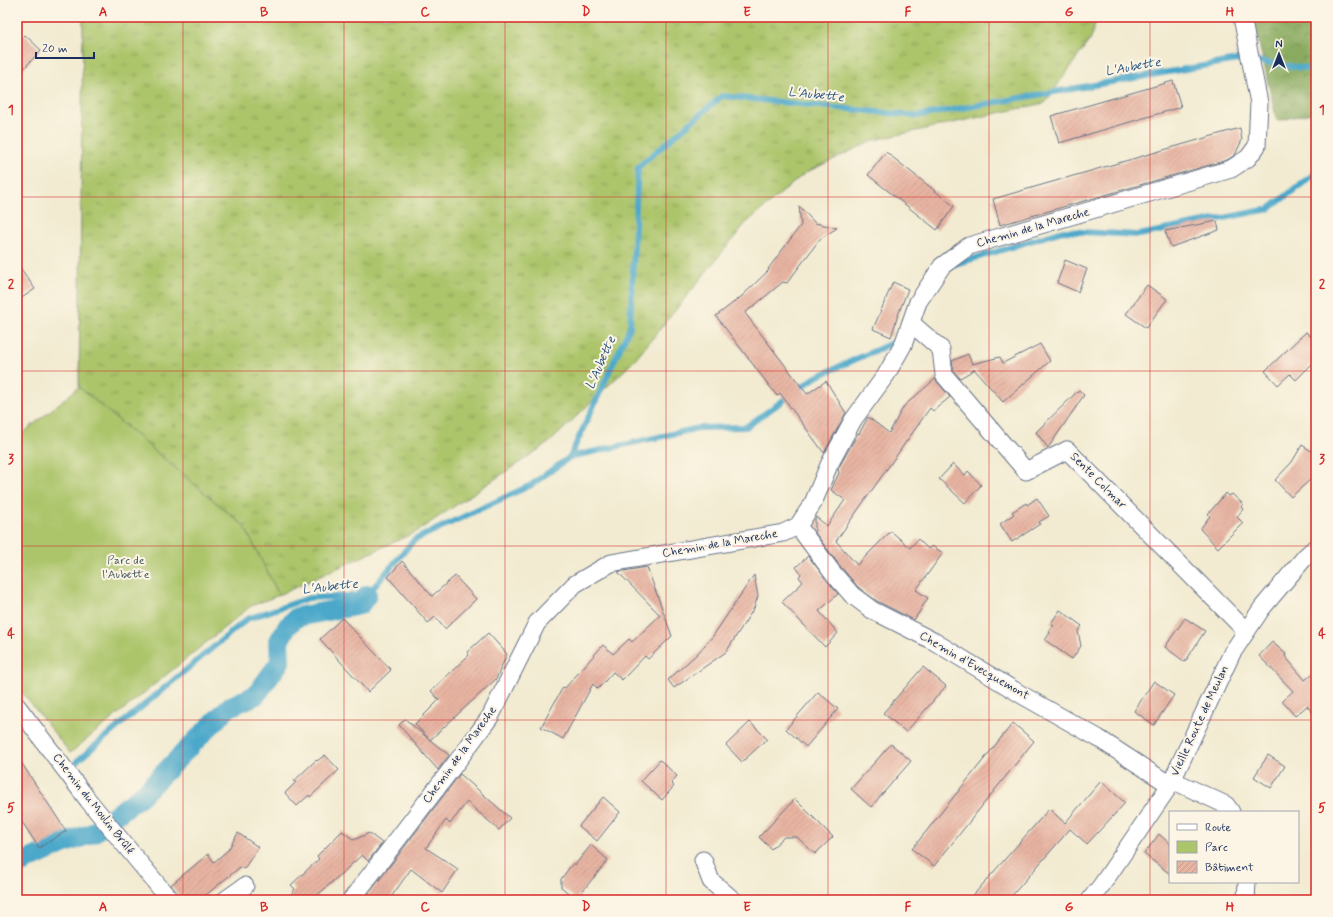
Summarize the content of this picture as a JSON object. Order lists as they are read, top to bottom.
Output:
{
  "streets": {
    "street": [
      "Chemin de la Mareche",
      "Sente Colmar",
      "Chemin d'Evecquemont",
      "Vieille Route de Meulan",
      "Chemin du Moulin Brûlé"
    ]
  },
  "crossings": [
    ["Chemin de la Mareche", "Sente Colmar"],
    ["Chemin de la Mareche", "Chemin d'Evecquemont"],
    ["Sente Colmar", "Vieille Route de Meulan"],
    ["Chemin d'Evecquemont", "Vieille Route de Meulan"]
  ],
  "water": ["L'Aubette"],
  "parks": ["Parc de l'Aubette"],
  "legend": ["Route", "Parc", "Bâtiment"],
  "scale_bar": "20 m",
  "north": "top",
  "grid": {
    "columns": [
      "A",
      "B",
      "C",
      "D",
      "E",
      "F",
      "G",
      "H"
    ],
    "rows": [
      "1",
      "2",
      "3",
      "4",
      "5"
    ]
  }
}
